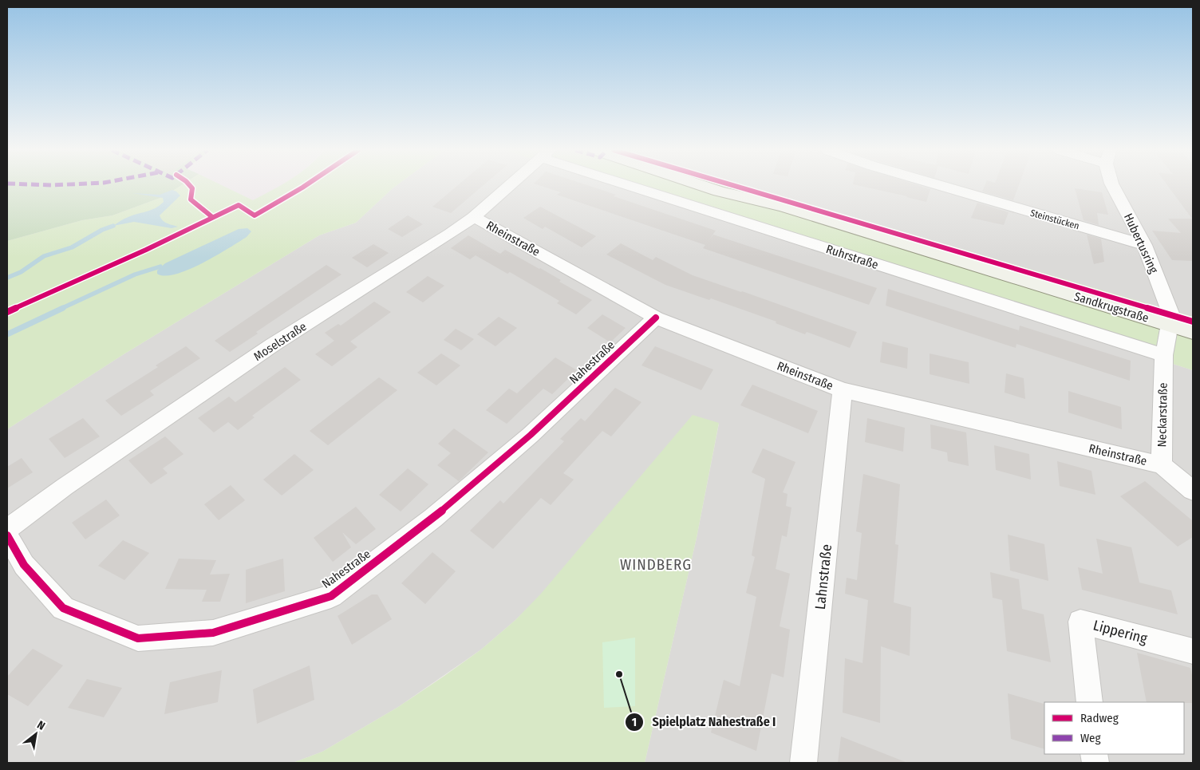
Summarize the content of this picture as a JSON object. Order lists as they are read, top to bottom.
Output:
{
  "streets": {
    "street": [
      "Steinstücken",
      "Rheinstraße",
      "Hubertusring",
      "Ruhrstraße",
      "Sandkrugstraße",
      "Moselstraße",
      "Nahestraße",
      "Neckarstraße",
      "Lahnstraße",
      "Lippering"
    ]
  },
  "crossings": [
    ["Steinstücken", "Hubertusring"],
    ["Rheinstraße", "Moselstraße"],
    ["Rheinstraße", "Nahestraße"],
    ["Rheinstraße", "Neckarstraße"],
    ["Rheinstraße", "Lahnstraße"],
    ["Hubertusring", "Sandkrugstraße"],
    ["Hubertusring", "Neckarstraße"],
    ["Ruhrstraße", "Neckarstraße"],
    ["Sandkrugstraße", "Neckarstraße"]
  ],
  "districts": ["WINDBERG"],
  "places": ["Spielplatz Nahestraße I"],
  "legend": ["Radweg", "Weg"],
  "north": "top right"
}
